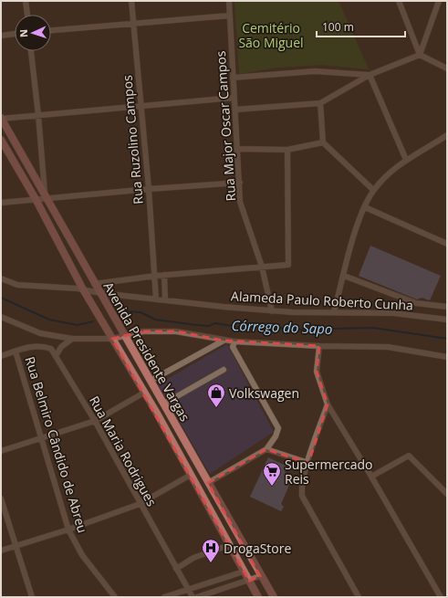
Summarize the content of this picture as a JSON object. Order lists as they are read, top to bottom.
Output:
{
  "streets": {
    "main road": ["Avenida Presidente Vargas"],
    "street": [
      "Rua Major Oscar Campos",
      "Rua Ruzolino Campos",
      "Alameda Paulo Roberto Cunha",
      "Rua Belmiro Cândido de Abreu",
      "Rua Maria Rodrigues"
    ]
  },
  "crossings": [
    ["Rua Major Oscar Campos", "Alameda Paulo Roberto Cunha"],
    ["Rua Ruzolino Campos", "Alameda Paulo Roberto Cunha"],
    ["Alameda Paulo Roberto Cunha", "Avenida Presidente Vargas"],
    ["Rua Belmiro Cândido de Abreu", "Rua Maria Rodrigues"]
  ],
  "water": ["Córrego do Sapo"],
  "parks": ["Cemitério São Miguel"],
  "places": {
    "shop": ["Volkswagen"],
    "supermarket": ["Supermercado Reis"],
    "hospital": ["DrogaStore"]
  },
  "scale_bar": "100 m",
  "north": "left"
}
